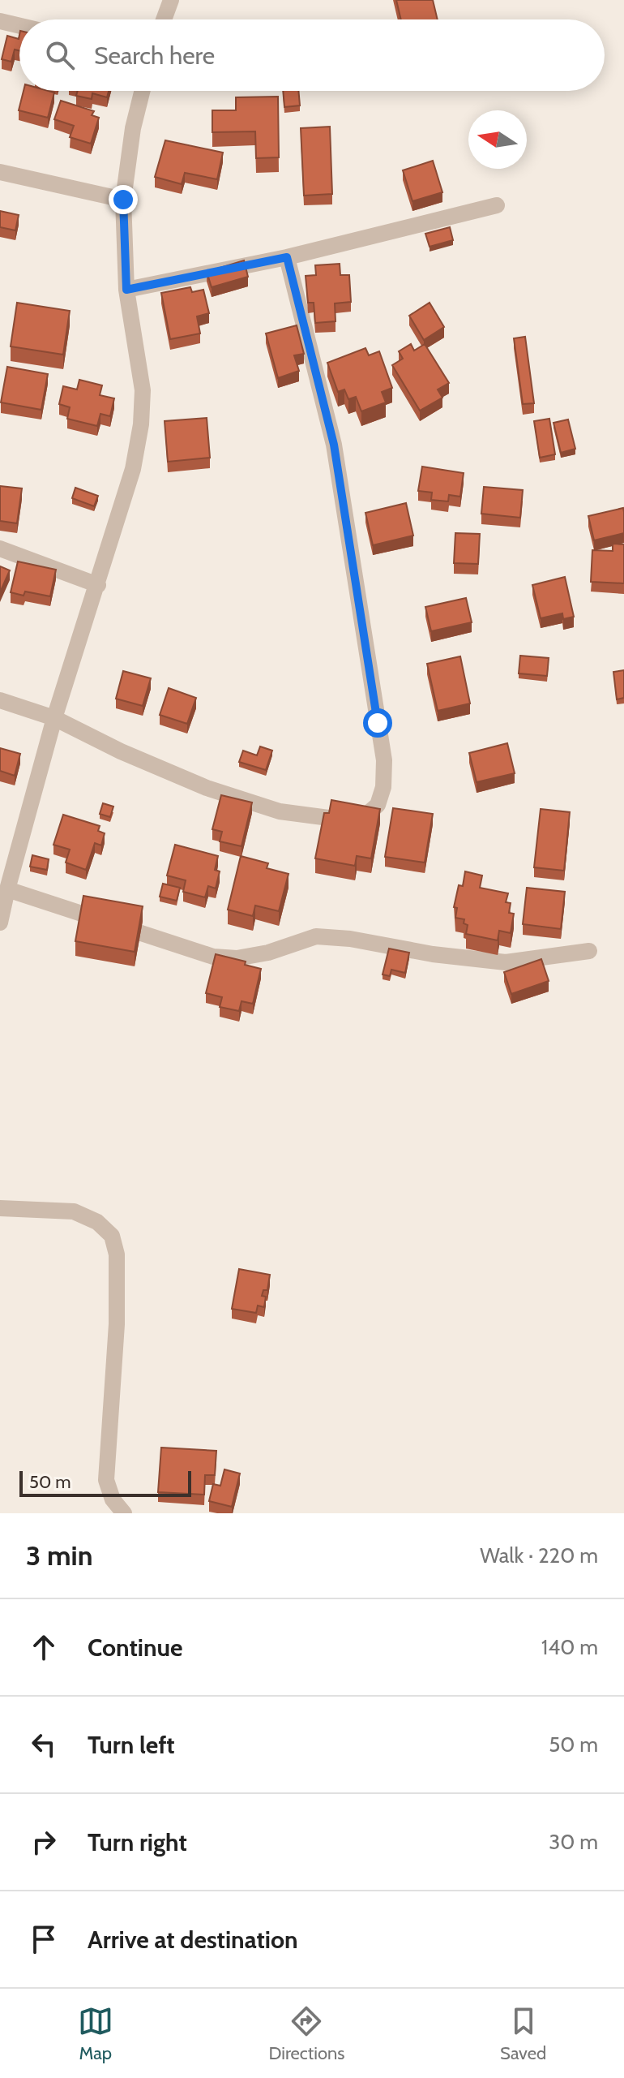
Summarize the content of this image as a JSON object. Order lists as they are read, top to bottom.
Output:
{
  "scale_bar": "50 m",
  "north": "left",
  "page": {
    "search": "Search here",
    "scale": "50 m",
    "heading": ["3 min", "Walk · 220 m"],
    "list": [
      ["Continue", "140 m"],
      ["Turn left", "50 m"],
      ["Turn right", "30 m"],
      "Arrive at destination"
    ],
    "nav": ["Map", "Directions", "Saved"]
  }
}
